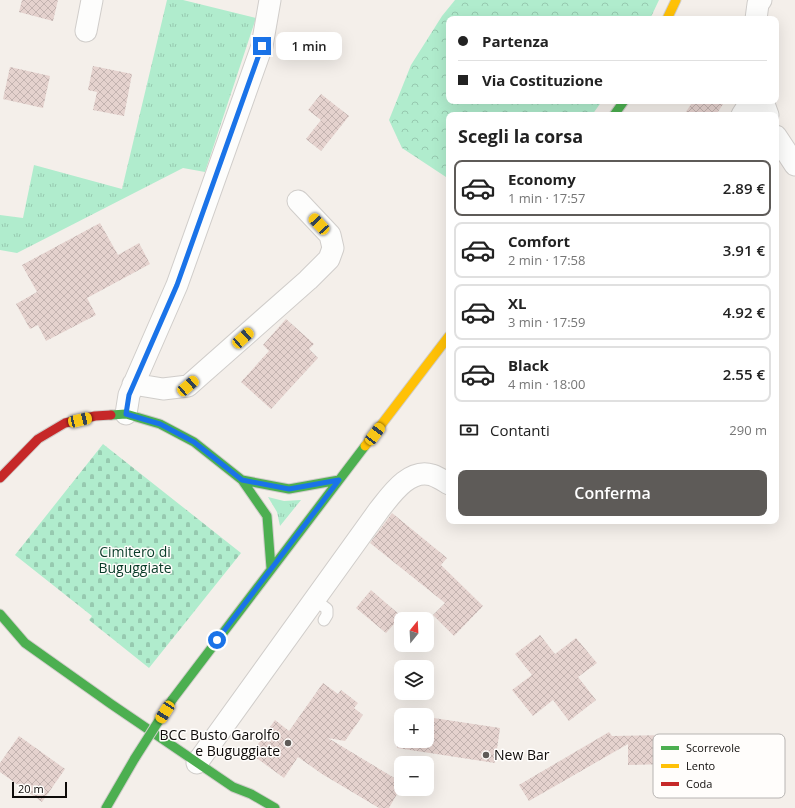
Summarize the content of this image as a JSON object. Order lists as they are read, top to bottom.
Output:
{
  "parks": ["Cimitero di Buguggiate"],
  "places": ["BCC Busto Garolfo e Buguggiate", "New Bar"],
  "legend": ["Scorrevole", "Lento", "Coda"],
  "scale_bar": "20 m",
  "north": "top",
  "page": {
    "banner": ["Partenza", "Via Costituzione"],
    "bubble": "1 min",
    "heading": "Scegli la corsa",
    "list": [
      {
        "name": "Economy",
        "note": "1 min · 17:57",
        "value": "2.89 €"
      },
      {
        "name": "Comfort",
        "note": "2 min · 17:58",
        "value": "3.91 €"
      },
      {
        "name": "XL",
        "note": "3 min · 17:59",
        "value": "4.92 €"
      },
      {
        "name": "Black",
        "note": "4 min · 18:00",
        "value": "2.55 €"
      }
    ],
    "pay": ["Contanti", "290 m"],
    "buttons": "Conferma",
    "map_buttons": ["+", "−"],
    "scale": "20 m"
  }
}
